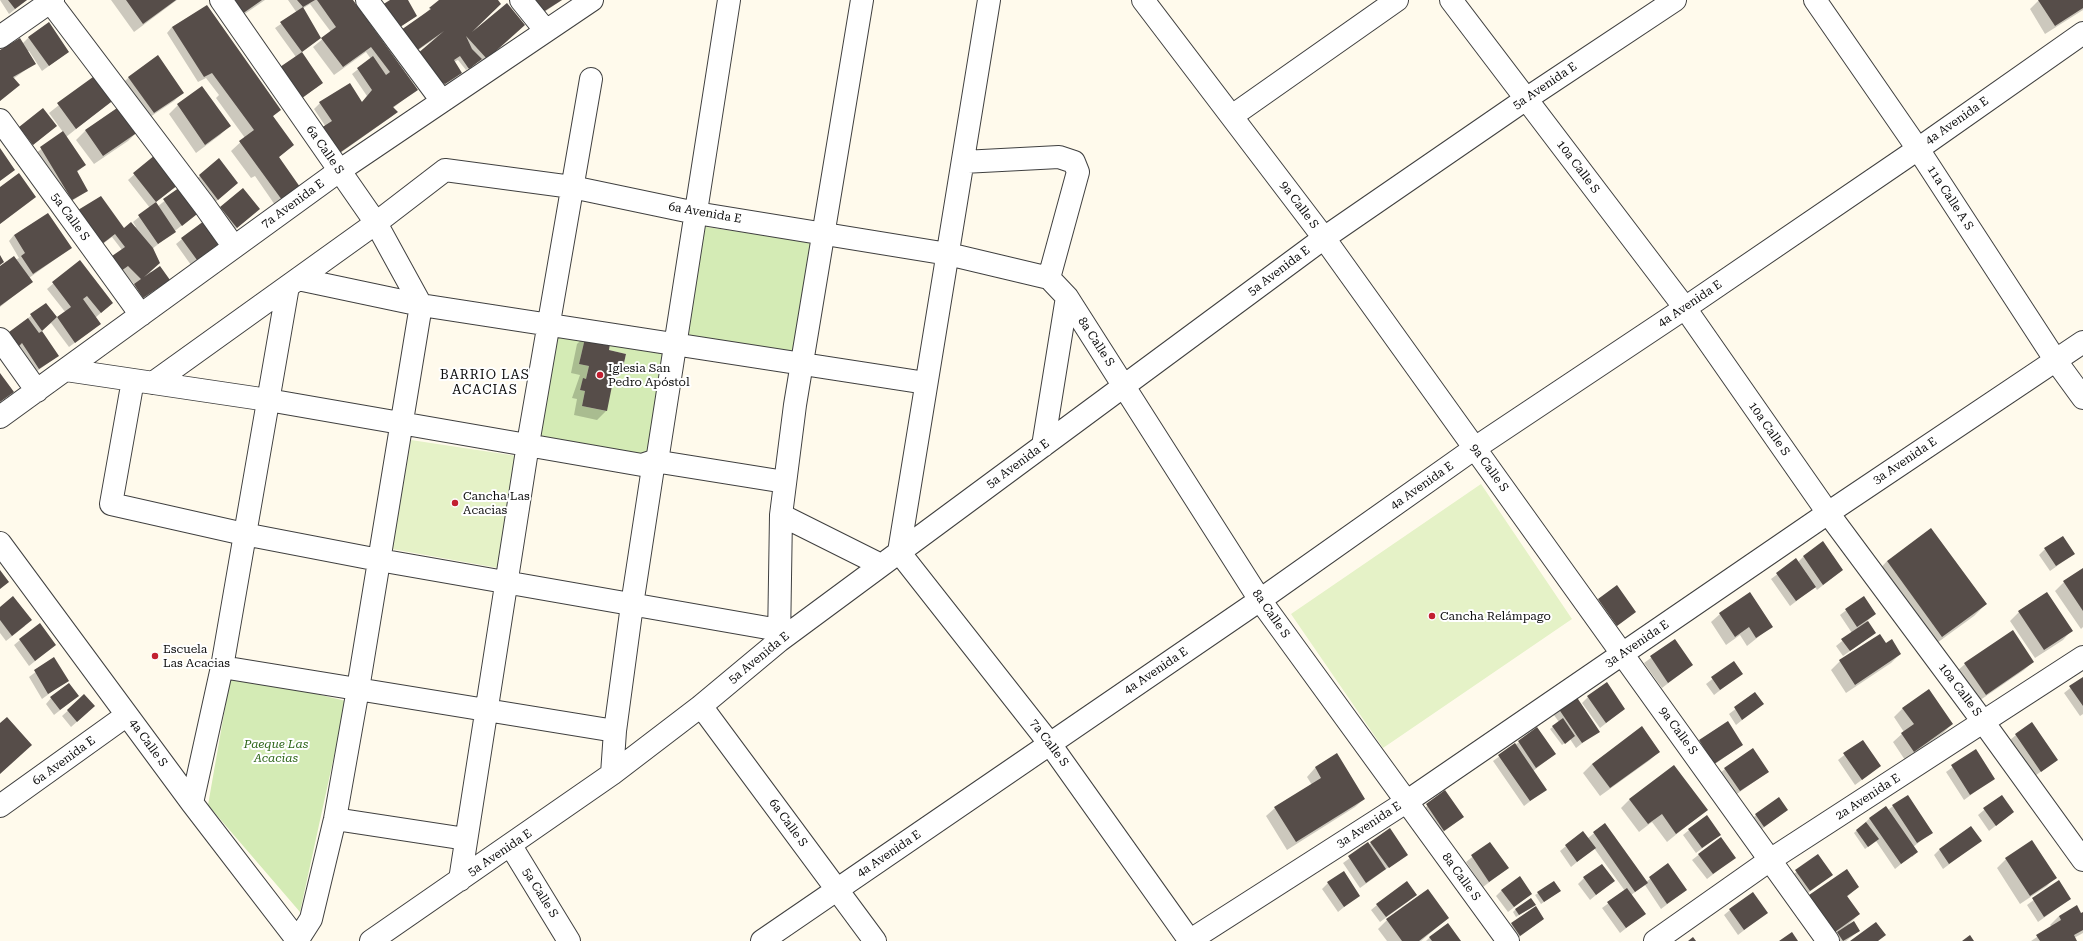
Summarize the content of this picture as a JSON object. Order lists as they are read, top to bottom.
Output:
{
  "streets": {
    "street": [
      "5a Avenida E",
      "4a Avenida E",
      "6a Calle S",
      "10a Calle S",
      "11a Calle A S",
      "7a Avenida E",
      "9a Calle S",
      "6a Avenida E",
      "5a Calle S",
      "8a Calle S",
      "3a Avenida E",
      "4a Calle S",
      "7a Calle S",
      "2a Avenida E"
    ]
  },
  "crossings": [
    ["5a Avenida E", "6a Calle S"],
    ["5a Avenida E", "10a Calle S"],
    ["5a Avenida E", "9a Calle S"],
    ["5a Avenida E", "5a Calle S"],
    ["5a Avenida E", "8a Calle S"],
    ["5a Avenida E", "7a Calle S"],
    ["4a Avenida E", "6a Calle S"],
    ["4a Avenida E", "10a Calle S"],
    ["4a Avenida E", "11a Calle A S"],
    ["4a Avenida E", "9a Calle S"],
    ["4a Avenida E", "8a Calle S"],
    ["4a Avenida E", "7a Calle S"],
    ["6a Calle S", "7a Avenida E"],
    ["6a Calle S", "6a Avenida E"],
    ["10a Calle S", "3a Avenida E"],
    ["10a Calle S", "2a Avenida E"],
    ["11a Calle A S", "3a Avenida E"],
    ["7a Avenida E", "5a Calle S"],
    ["9a Calle S", "3a Avenida E"],
    ["9a Calle S", "2a Avenida E"],
    ["6a Avenida E", "8a Calle S"],
    ["6a Avenida E", "4a Calle S"],
    ["8a Calle S", "3a Avenida E"],
    ["3a Avenida E", "7a Calle S"]
  ],
  "districts": ["BARRIO LAS ACACIAS"],
  "parks": ["Paeque Las Acacias"],
  "places": [
    "Iglesia San Pedro Apóstol",
    "Cancha Las Acacias",
    "Cancha Relámpago",
    "Escuela Las Acacias"
  ]
}
